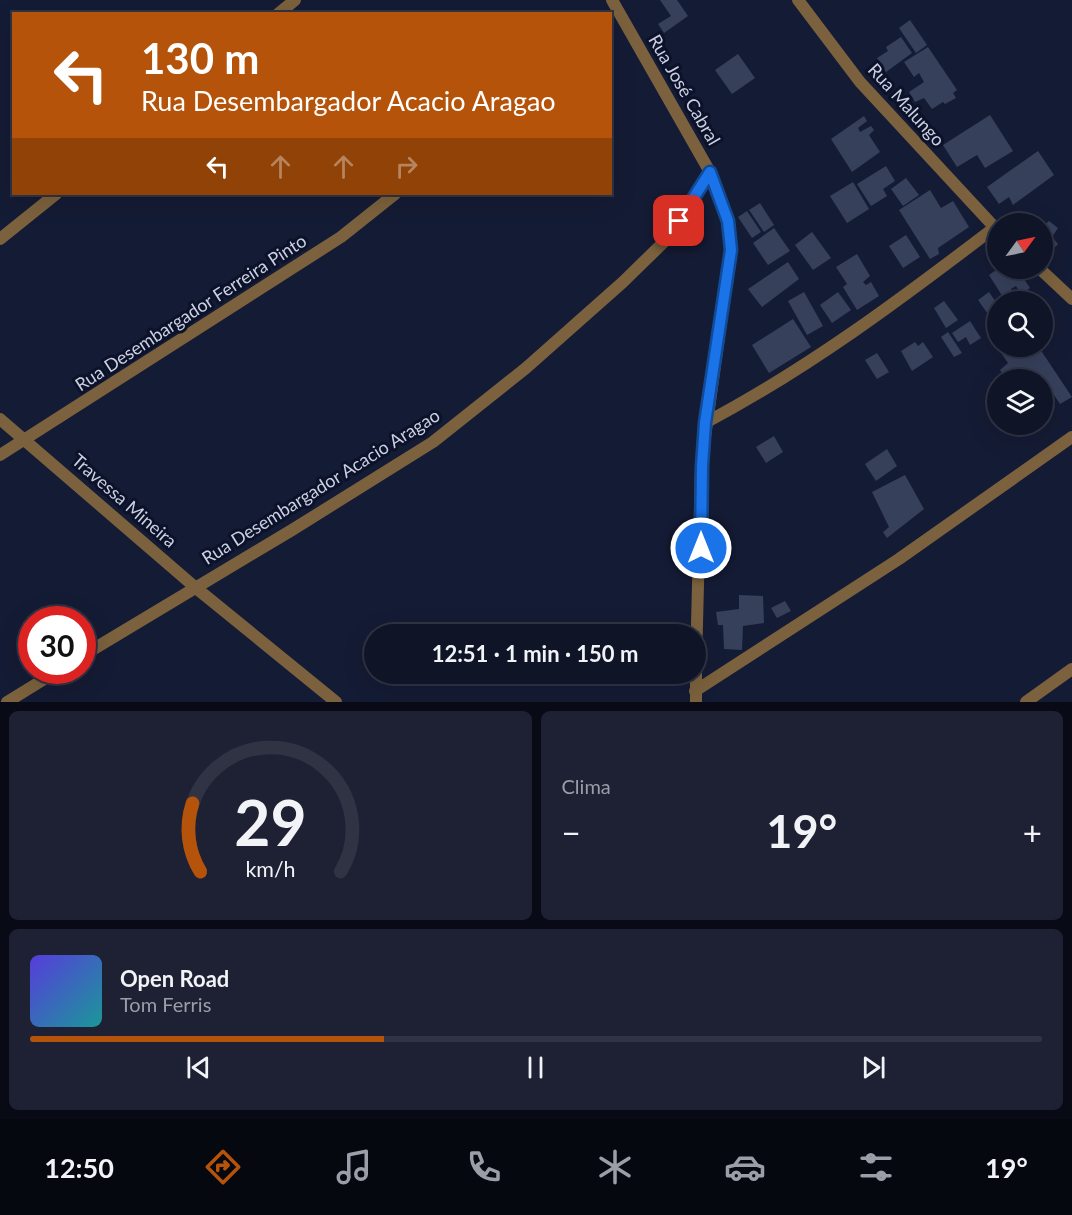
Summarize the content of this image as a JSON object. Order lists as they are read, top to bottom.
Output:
{
  "streets": {
    "street": [
      "Rua José Cabral",
      "Rua Malungo",
      "Rua Desembargador Ferreira Pinto",
      "Rua Desembargador Acacio Aragao",
      "Travessa Mineira"
    ]
  },
  "crossings": [
    ["Rua José Cabral", "Rua Desembargador Acacio Aragao"],
    ["Rua Desembargador Ferreira Pinto", "Travessa Mineira"],
    ["Rua Desembargador Acacio Aragao", "Travessa Mineira"]
  ],
  "north": "top right",
  "page": {
    "turn": ["130 m", "Rua Desembargador Acacio Aragao"],
    "limit": "30",
    "trip": "12:51 · 1 min · 150 m",
    "tile": "Clima",
    "heat": ["−", "19°", "+"],
    "song": ["Open Road", "Tom Ferris"],
    "tabs": ["12:50", "19°"],
    "gauge": ["29", "km/h"]
  }
}
